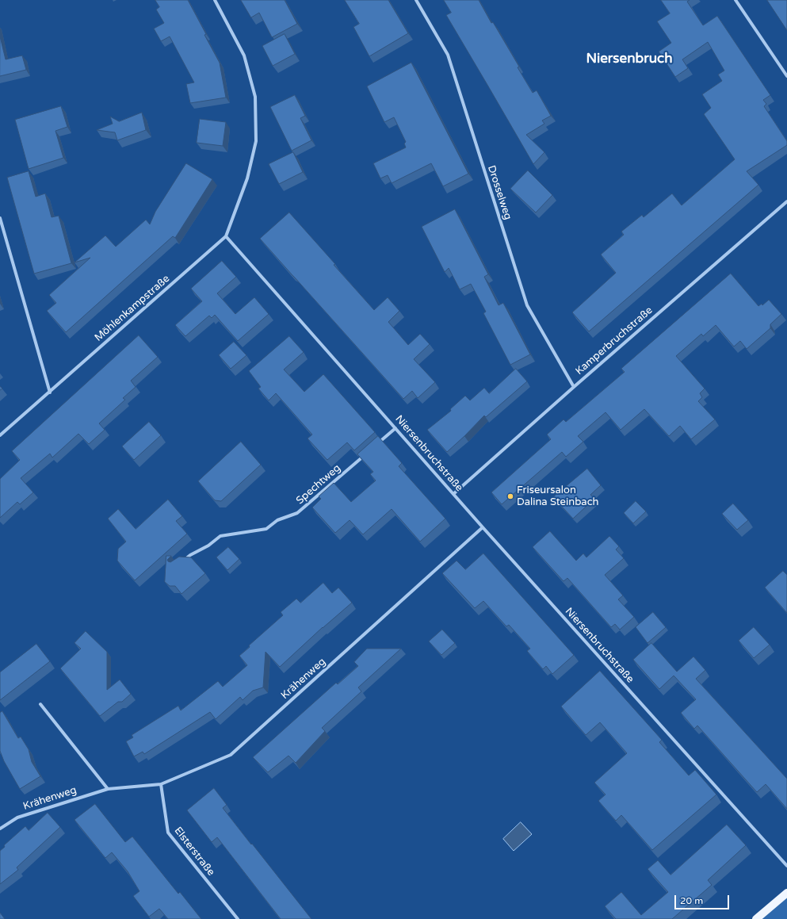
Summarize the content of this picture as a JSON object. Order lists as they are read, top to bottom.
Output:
{
  "streets": {
    "street": [
      "Drosselweg",
      "Möhlenkampstraße",
      "Kamperbruchstraße",
      "Niersenbruchstraße",
      "Spechtweg",
      "Krähenweg",
      "Elsterstraße"
    ]
  },
  "crossings": [
    ["Drosselweg", "Kamperbruchstraße"],
    ["Möhlenkampstraße", "Niersenbruchstraße"],
    ["Kamperbruchstraße", "Niersenbruchstraße"],
    ["Niersenbruchstraße", "Krähenweg"],
    ["Krähenweg", "Elsterstraße"]
  ],
  "districts": ["Niersenbruch"],
  "places": ["Friseursalon Dalina Steinbach"],
  "scale_bar": "20 m"
}
